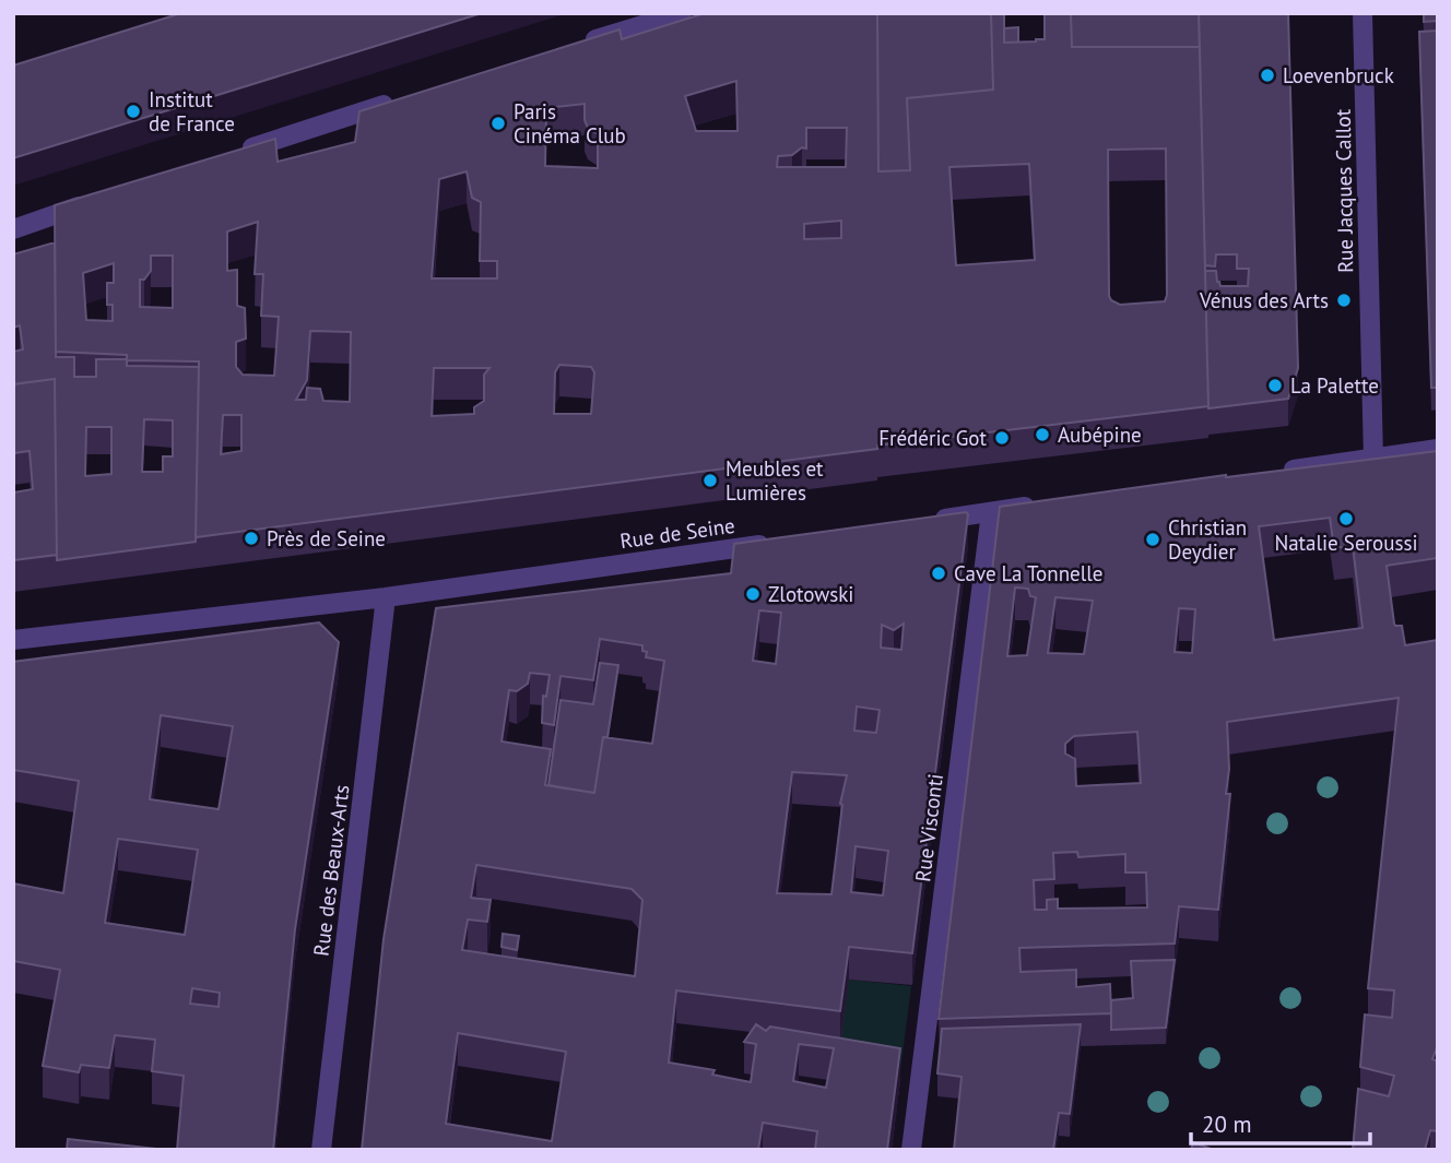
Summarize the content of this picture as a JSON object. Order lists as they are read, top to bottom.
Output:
{
  "streets": {
    "street": [
      "Rue Jacques Callot",
      "Rue de Seine",
      "Rue Visconti",
      "Rue des Beaux-Arts"
    ]
  },
  "crossings": [
    ["Rue de Seine", "Rue des Beaux-Arts"]
  ],
  "places": [
    "Loevenbruck",
    "Institut de France",
    "Paris Cinéma Club",
    "Vénus des Arts",
    "La Palette",
    "Aubépine",
    "Frédéric Got",
    "Meubles et Lumières",
    "Natalie Seroussi",
    "Près de Seine",
    "Christian Deydier",
    "Cave La Tonnelle",
    "Zlotowski"
  ],
  "scale_bar": "20 m"
}
